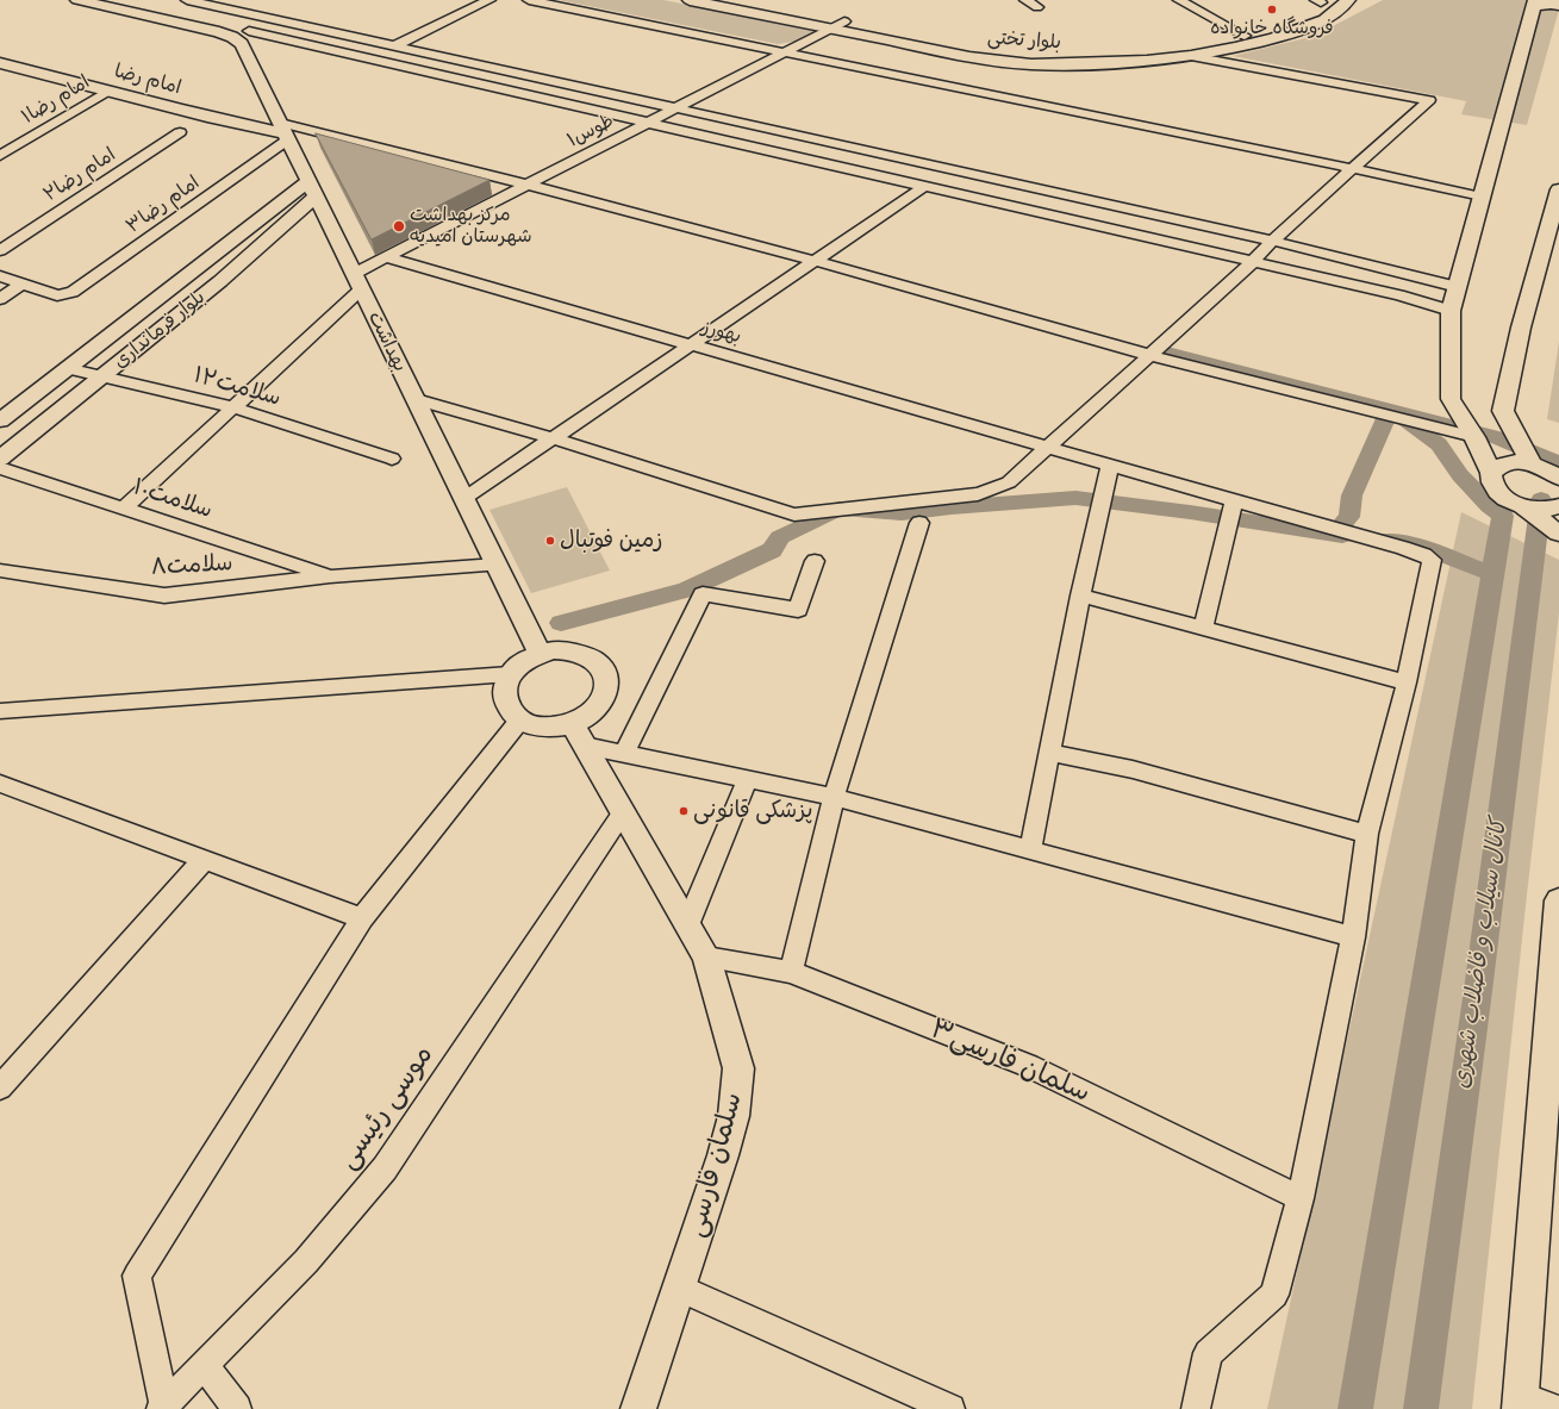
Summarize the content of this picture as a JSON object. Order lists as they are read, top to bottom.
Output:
{
  "streets": {
    "street": [
      "بلوار تختی",
      "امام رضا",
      "امام رضا۱",
      "طوس۱",
      "امام رضا۲",
      "امام رضا۳",
      "بلوار فرمانداری",
      "بهورز",
      "بهداشت",
      "سلامت۱۲",
      "سلامت۱۰",
      "سلامت۸",
      "سلمان فارسی۳",
      "موسی رئیسی",
      "سلمان فارسی"
    ]
  },
  "crossings": [
    ["بلوار تختی", "طوس۱"],
    ["امام رضا", "امام رضا۱"],
    ["امام رضا", "امام رضا۳"],
    ["امام رضا", "بهداشت"],
    ["طوس۱", "بهورز"],
    ["طوس۱", "بهداشت"],
    ["طوس۱", "سلامت۱۲"],
    ["طوس۱", "سلامت۱۰"],
    ["امام رضا۳", "بهداشت"],
    ["بلوار فرمانداری", "بهداشت"],
    ["بلوار فرمانداری", "سلامت۱۲"],
    ["بهداشت", "سلامت۸"],
    ["بهداشت", "سلمان فارسی"],
    ["سلامت۱۰", "سلامت۸"],
    ["سلمان فارسی۳", "سلمان فارسی"],
    ["موسی رئیسی", "سلمان فارسی"]
  ],
  "water": ["کانال سیلاب و فاضلاب شهری"],
  "places": [
    "فروشگاه خانواده",
    "مرکز بهداشت شهرستان امیدیه",
    "زمین فوتبال",
    "پزشکی قانونی"
  ]
}
